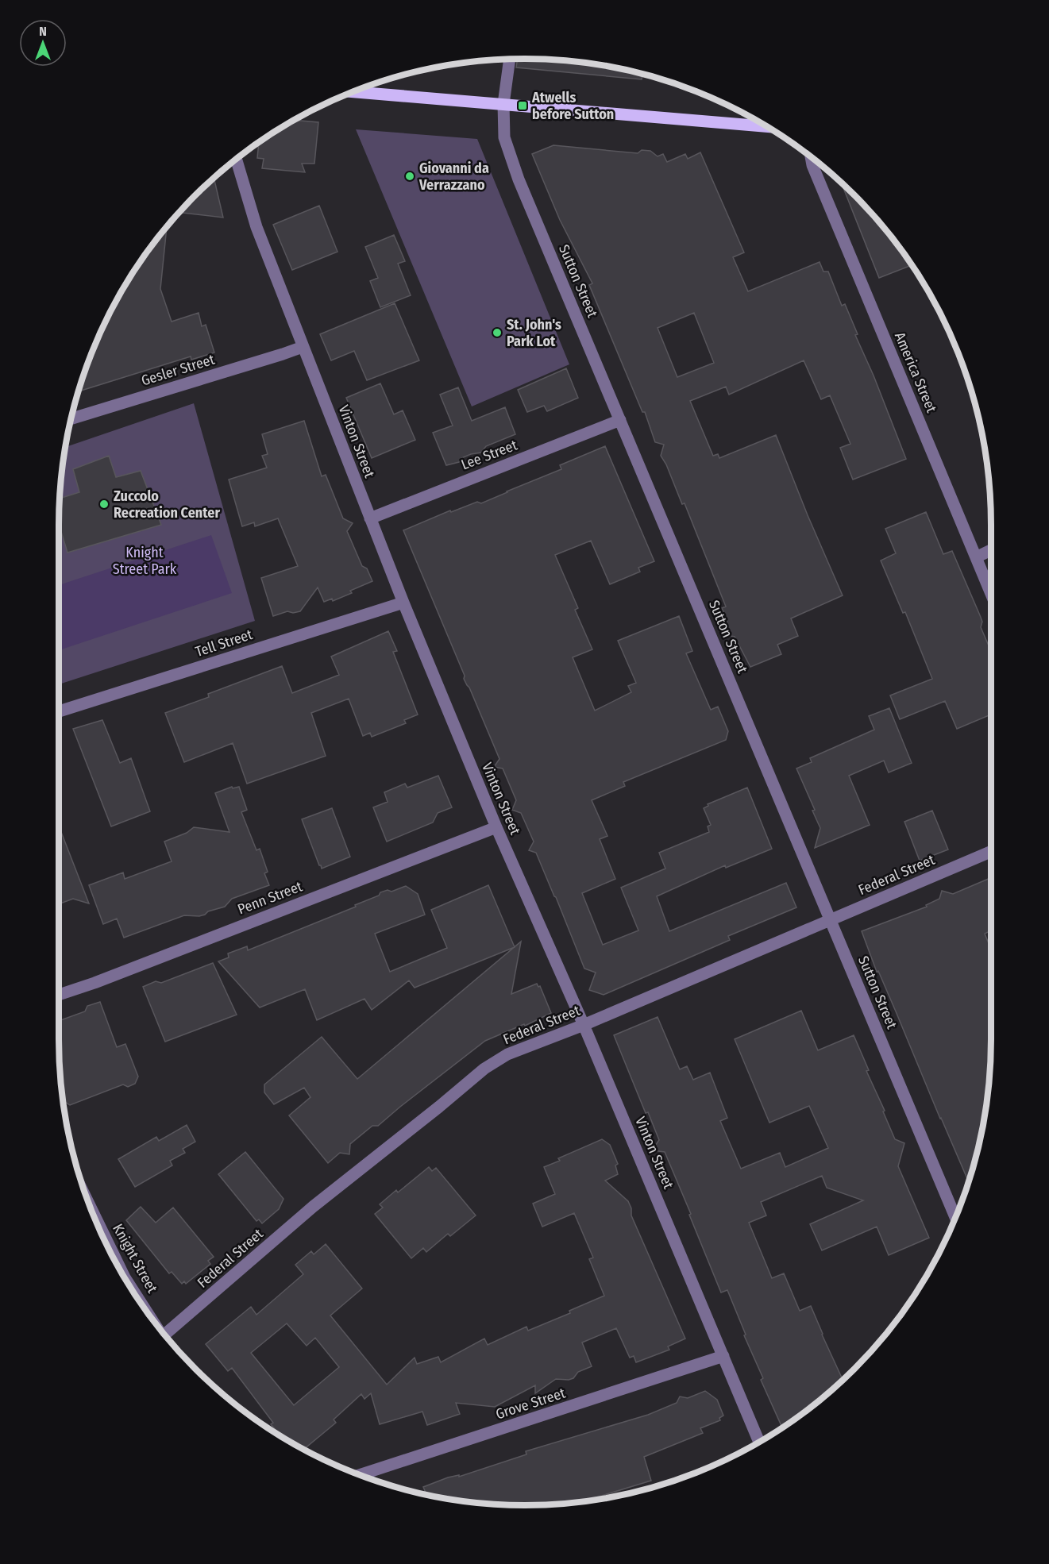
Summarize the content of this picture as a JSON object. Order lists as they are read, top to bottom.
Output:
{
  "streets": {
    "street": [
      "Sutton Street",
      "Gesler Street",
      "America Street",
      "Vinton Street",
      "Lee Street",
      "Tell Street",
      "Federal Street",
      "Penn Street",
      "Knight Street",
      "Grove Street"
    ]
  },
  "crossings": [
    ["Sutton Street", "Lee Street"],
    ["Sutton Street", "Federal Street"],
    ["Gesler Street", "Vinton Street"],
    ["Vinton Street", "Lee Street"],
    ["Vinton Street", "Tell Street"],
    ["Vinton Street", "Federal Street"],
    ["Vinton Street", "Penn Street"],
    ["Vinton Street", "Grove Street"]
  ],
  "parks": ["Knight Street Park"],
  "places": {
    "transit": ["Atwells before Sutton"],
    "other": ["Giovanni da Verrazzano", "St. John's Park Lot", "Zuccolo Recreation Center"]
  },
  "north": "top"
}
